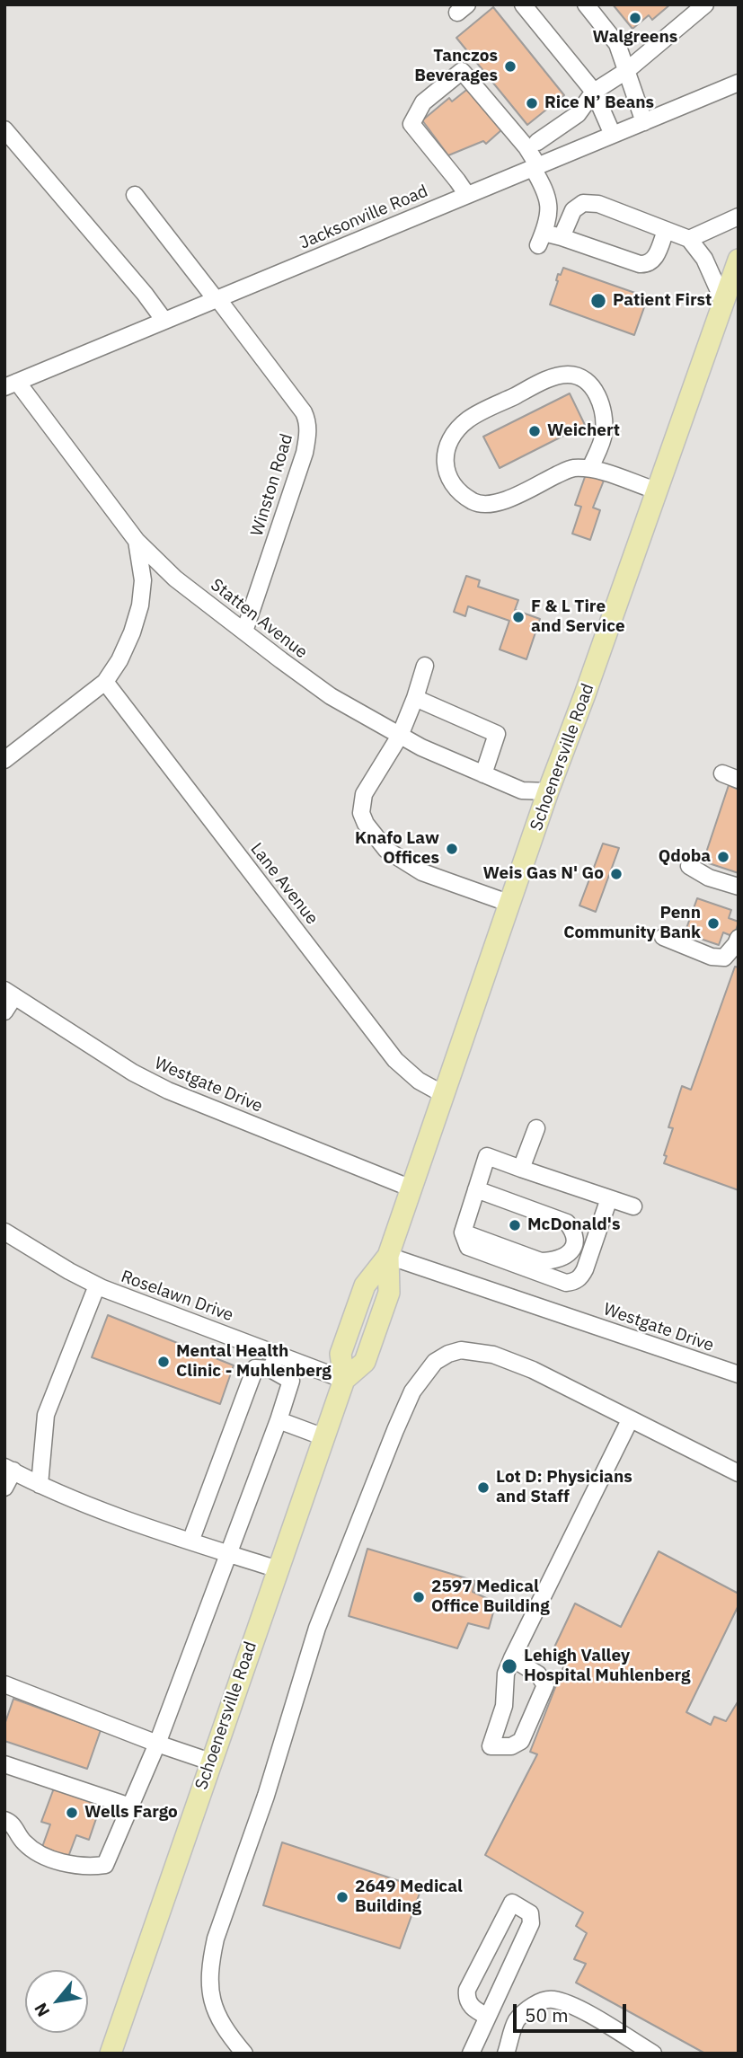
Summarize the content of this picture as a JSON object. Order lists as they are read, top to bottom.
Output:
{
  "streets": {
    "main road": ["Schoenersville Road"],
    "street": [
      "Jacksonville Road",
      "Winston Road",
      "Statten Avenue",
      "Lane Avenue",
      "Westgate Drive",
      "Roselawn Drive"
    ]
  },
  "crossings": [
    ["Jacksonville Road", "Winston Road"],
    ["Jacksonville Road", "Statten Avenue"],
    ["Winston Road", "Statten Avenue"],
    ["Statten Avenue", "Schoenersville Road"],
    ["Schoenersville Road", "Lane Avenue"],
    ["Schoenersville Road", "Westgate Drive"],
    ["Schoenersville Road", "Roselawn Drive"]
  ],
  "places": [
    "Walgreens",
    "Tanczos Beverages",
    "Rice N’ Beans",
    "Patient First",
    "Weichert",
    "F & L Tire and Service",
    "Knafo Law Offices",
    "Qdoba",
    "Weis Gas N' Go",
    "Penn Community Bank",
    "McDonald's",
    "Mental Health Clinic - Muhlenberg",
    "Lot D: Physicians and Staff",
    "2597 Medical Office Building",
    "Lehigh Valley Hospital Muhlenberg",
    "Wells Fargo",
    "2649 Medical Building"
  ],
  "scale_bar": "50 m",
  "north": "bottom left"
}
